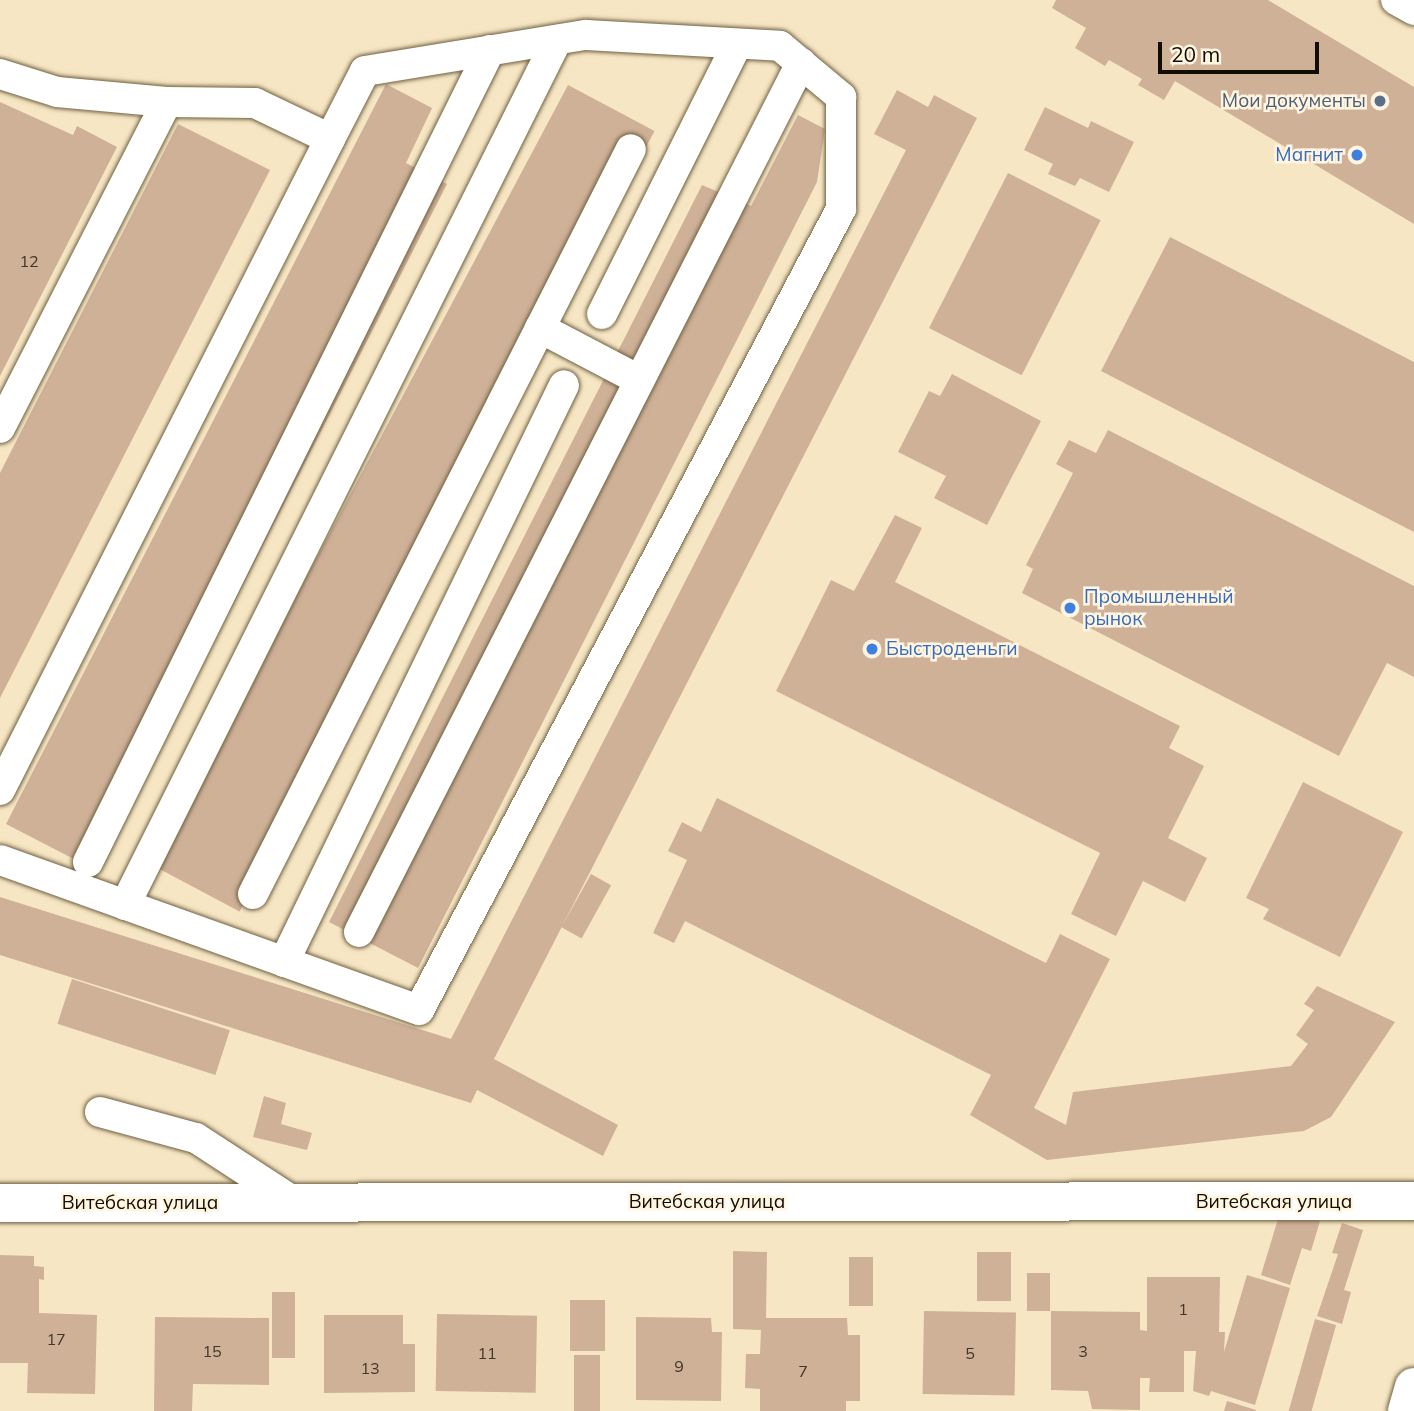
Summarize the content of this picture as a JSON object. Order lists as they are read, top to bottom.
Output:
{
  "streets": {
    "street": ["Витебская улица"]
  },
  "places": [
    "Мои документы",
    "Магнит",
    "Промышленный рынок",
    "Быстроденьги"
  ],
  "house_numbers": [
    "12",
    "1",
    "17",
    "15",
    "3",
    "11",
    "5",
    "9",
    "13",
    "7"
  ],
  "scale_bar": "20 m"
}
